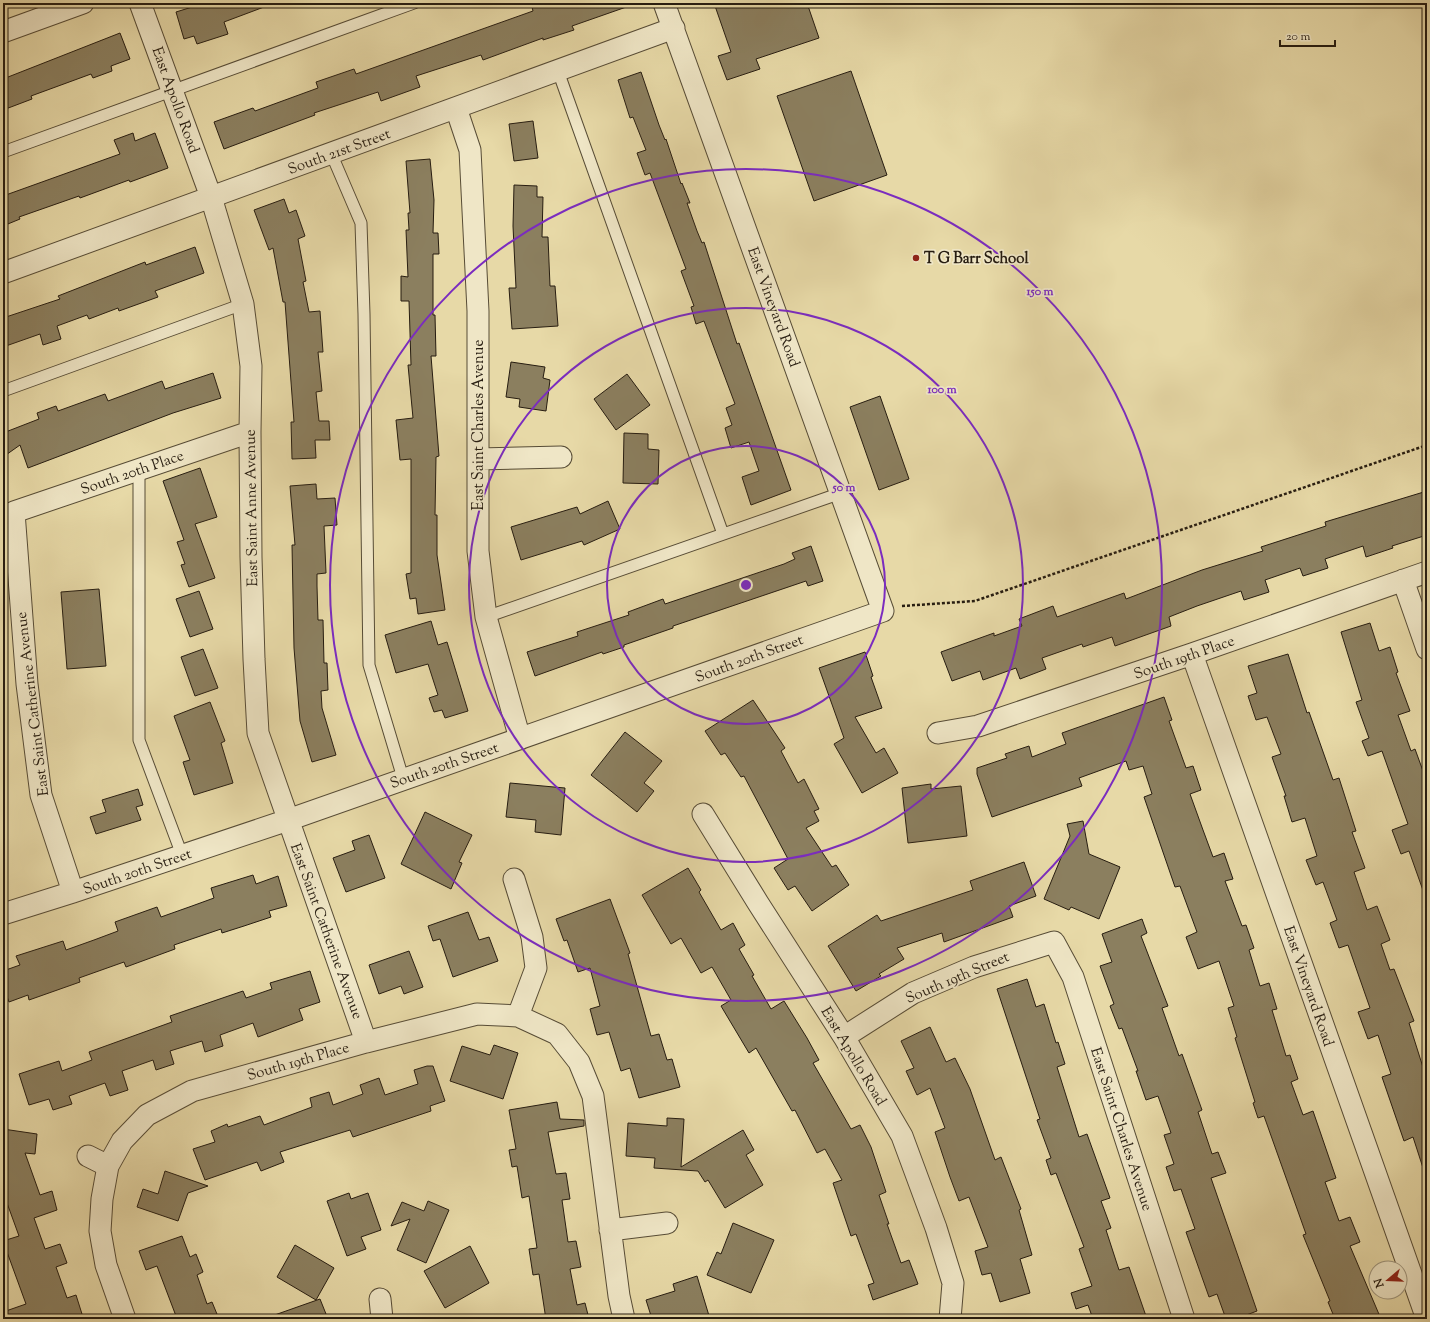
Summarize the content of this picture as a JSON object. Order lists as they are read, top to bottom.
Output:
{
  "streets": {
    "street": [
      "East Apollo Road",
      "South 21st Street",
      "East Vineyard Road",
      "East Saint Charles Avenue",
      "South 20th Place",
      "East Saint Anne Avenue",
      "South 19th Place",
      "South 20th Street",
      "East Saint Catherine Avenue",
      "South 19th Street"
    ]
  },
  "crossings": [
    ["East Apollo Road", "South 21st Street"],
    ["East Apollo Road", "East Saint Anne Avenue"],
    ["East Apollo Road", "South 19th Street"],
    ["South 21st Street", "East Vineyard Road"],
    ["South 21st Street", "East Saint Charles Avenue"],
    ["South 21st Street", "East Saint Anne Avenue"],
    ["East Vineyard Road", "South 19th Place"],
    ["East Vineyard Road", "South 20th Street"],
    ["East Saint Charles Avenue", "South 20th Street"],
    ["East Saint Charles Avenue", "South 19th Street"],
    ["South 20th Place", "East Saint Anne Avenue"],
    ["South 20th Place", "East Saint Catherine Avenue"],
    ["East Saint Anne Avenue", "South 20th Street"],
    ["East Saint Anne Avenue", "East Saint Catherine Avenue"],
    ["South 19th Place", "East Saint Catherine Avenue"],
    ["South 20th Street", "East Saint Catherine Avenue"]
  ],
  "places": ["T G Barr School"],
  "scale_bar": "20 m",
  "north": "left",
  "rings": ["150 m", "100 m", "50 m"]
}
